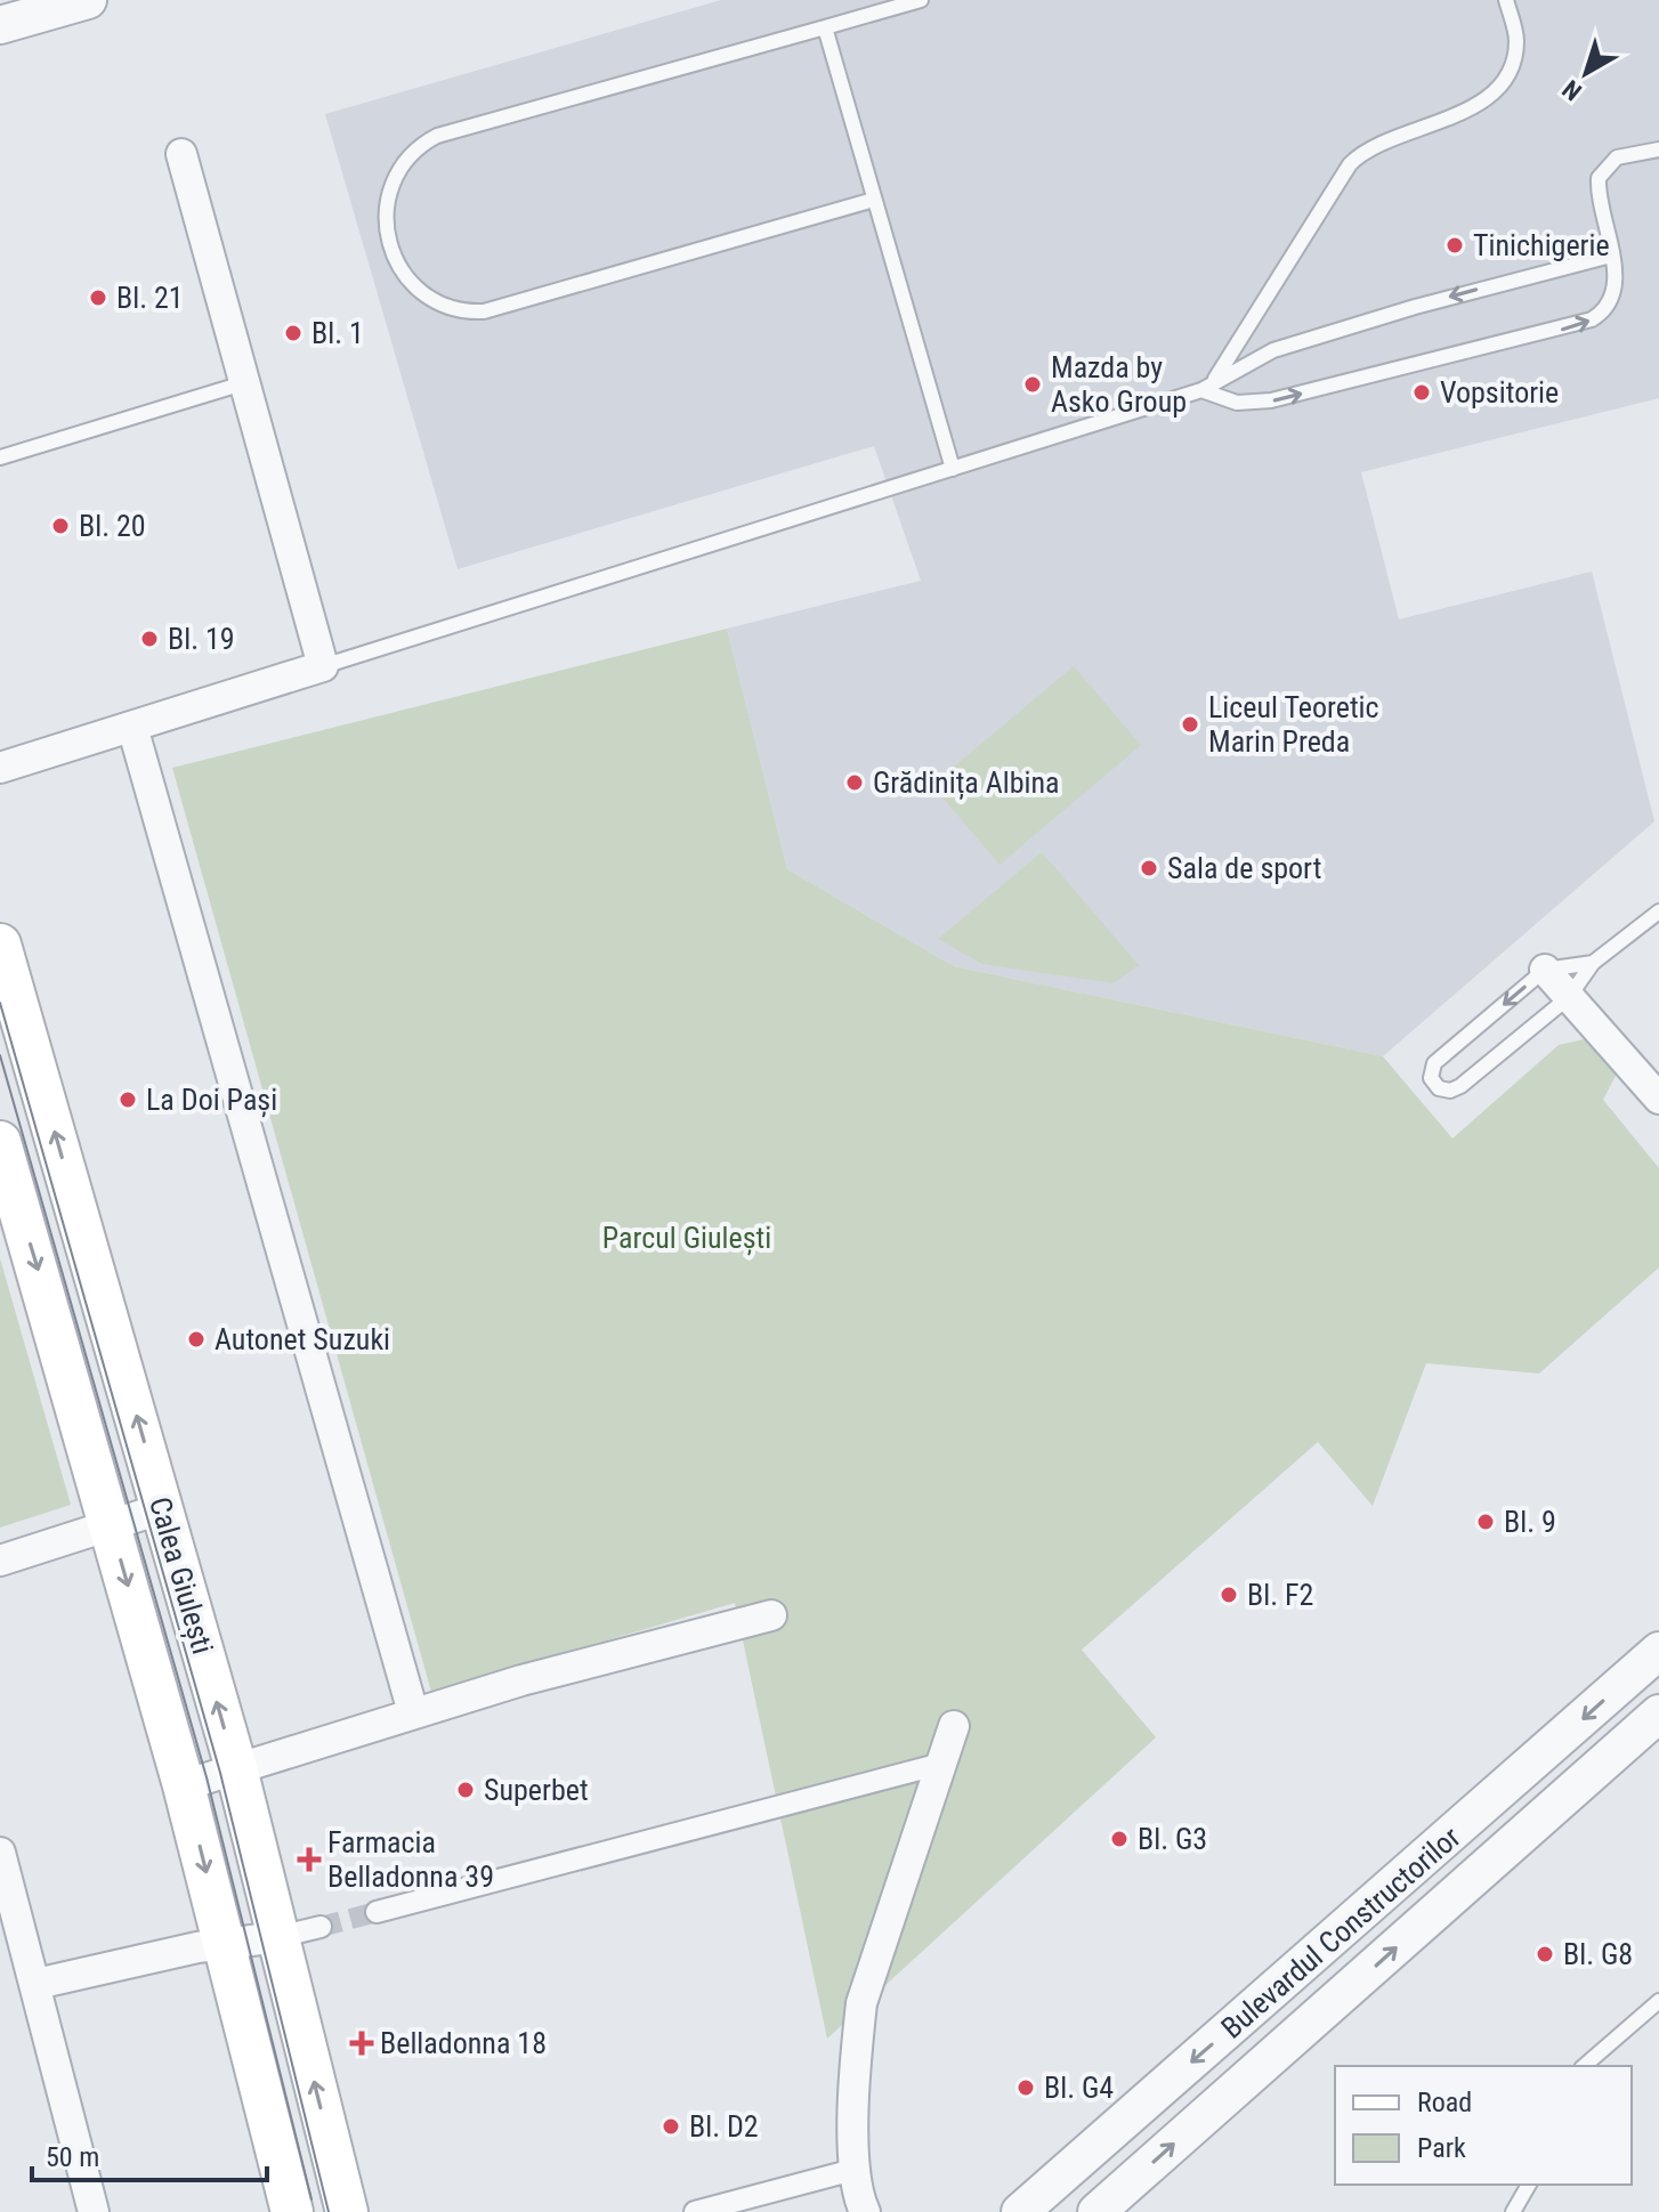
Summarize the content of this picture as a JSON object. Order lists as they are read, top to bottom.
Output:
{
  "streets": {
    "main road": ["Calea Giulești"],
    "street": ["Bulevardul Constructorilor"]
  },
  "parks": ["Parcul Giulești"],
  "places": {
    "other": [
      "Tinichigerie",
      "Bl. 21",
      "Bl. 1",
      "Mazda by Asko Group",
      "Vopsitorie",
      "Bl. 20",
      "Bl. 19",
      "Liceul Teoretic Marin Preda",
      "Grădinița Albina",
      "Sala de sport",
      "La Doi Pași",
      "Autonet Suzuki",
      "Bl. 9",
      "Bl. F2",
      "Superbet",
      "Bl. G3",
      "Bl. G8",
      "Bl. G4",
      "Bl. D2"
    ],
    "health": ["Farmacia Belladonna 39", "Belladonna 18"]
  },
  "legend": ["Road", "Park"],
  "scale_bar": "50 m",
  "north": "bottom left"
}
